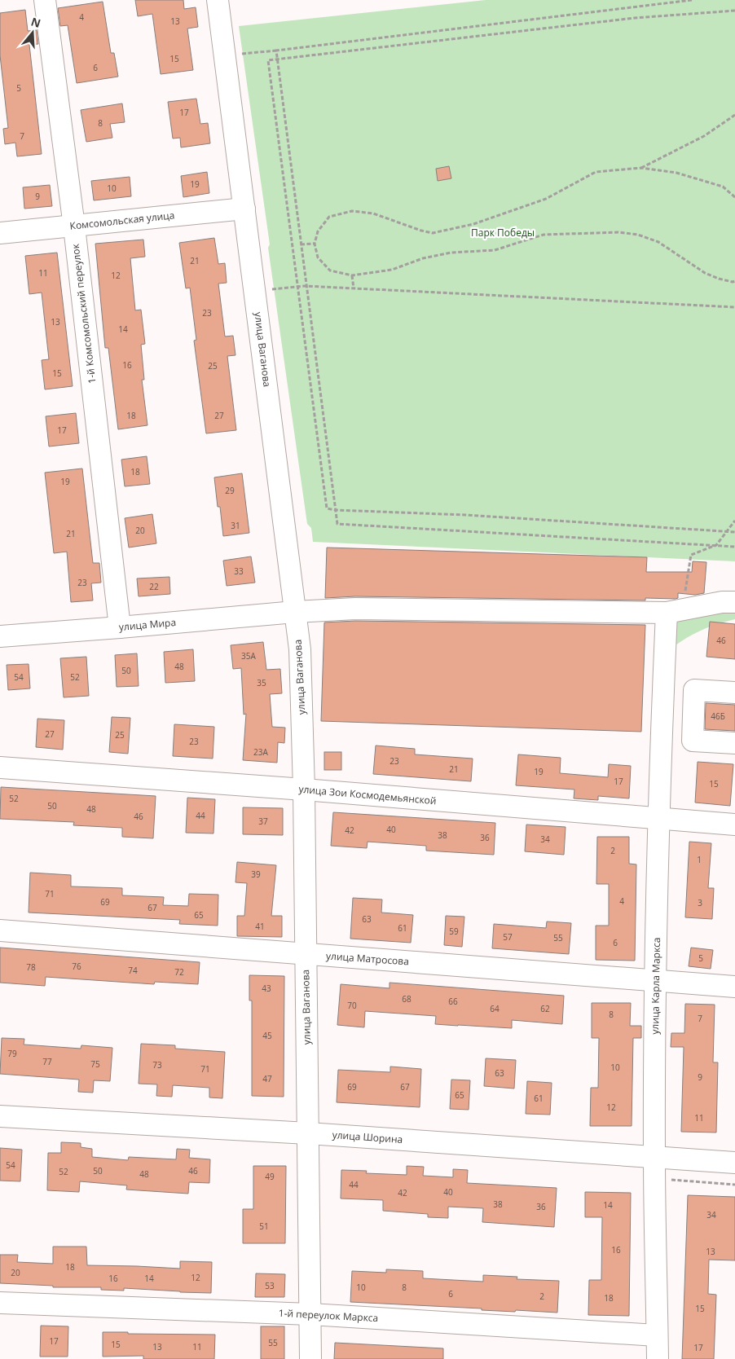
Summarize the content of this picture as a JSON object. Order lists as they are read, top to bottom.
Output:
{
  "streets": {
    "street": [
      "Комсомольская улица",
      "1-й Комсомольский переулок",
      "улица Ваганова",
      "улица Мира",
      "улица Зои Космодемьянской",
      "улица Матросова",
      "улица Карла Маркса",
      "улица Шорина",
      "1-й переулок Маркса"
    ]
  },
  "crossings": [
    ["Комсомольская улица", "1-й Комсомольский переулок"],
    ["Комсомольская улица", "улица Ваганова"],
    ["1-й Комсомольский переулок", "улица Мира"],
    ["улица Ваганова", "улица Мира"],
    ["улица Ваганова", "улица Зои Космодемьянской"],
    ["улица Ваганова", "улица Матросова"],
    ["улица Ваганова", "улица Шорина"],
    ["улица Ваганова", "1-й переулок Маркса"],
    ["улица Мира", "улица Карла Маркса"],
    ["улица Зои Космодемьянской", "улица Карла Маркса"],
    ["улица Матросова", "улица Карла Маркса"],
    ["улица Карла Маркса", "улица Шорина"],
    ["улица Карла Маркса", "1-й переулок Маркса"]
  ],
  "parks": ["Парк Победы"],
  "house_numbers": [
    "4",
    "13",
    "15",
    "6",
    "5",
    "17",
    "8",
    "7",
    "19",
    "10",
    "9",
    "21",
    "11",
    "12",
    "23",
    "13",
    "14",
    "16",
    "25",
    "15",
    "18",
    "27",
    "17",
    "18",
    "19",
    "29",
    "31",
    "20",
    "21",
    "33",
    "23",
    "22",
    "46",
    "35А",
    "48",
    "50",
    "54",
    "52",
    "35",
    "46Б",
    "27",
    "25",
    "23",
    "23А",
    "23",
    "21",
    "19",
    "17",
    "15",
    "52",
    "50",
    "48",
    "44",
    "46",
    "37",
    "40",
    "42",
    "38",
    "36",
    "34",
    "2",
    "1",
    "39",
    "71",
    "4",
    "69",
    "3",
    "67",
    "65",
    "63",
    "41",
    "61",
    "59",
    "57",
    "55",
    "6",
    "5",
    "76",
    "78",
    "74",
    "72",
    "43",
    "68",
    "66",
    "70",
    "64",
    "62",
    "8",
    "7",
    "45",
    "79",
    "77",
    "75",
    "73",
    "10",
    "71",
    "63",
    "9",
    "47",
    "69",
    "67",
    "65",
    "61",
    "12",
    "11",
    "54",
    "50",
    "46",
    "52",
    "48",
    "49",
    "44",
    "40",
    "42",
    "38",
    "14",
    "36",
    "34",
    "51",
    "16",
    "13",
    "18",
    "20",
    "12",
    "16",
    "14",
    "53",
    "10",
    "8",
    "6",
    "2",
    "18",
    "15",
    "17",
    "55",
    "15",
    "13",
    "11",
    "17"
  ],
  "north": "top"
}
